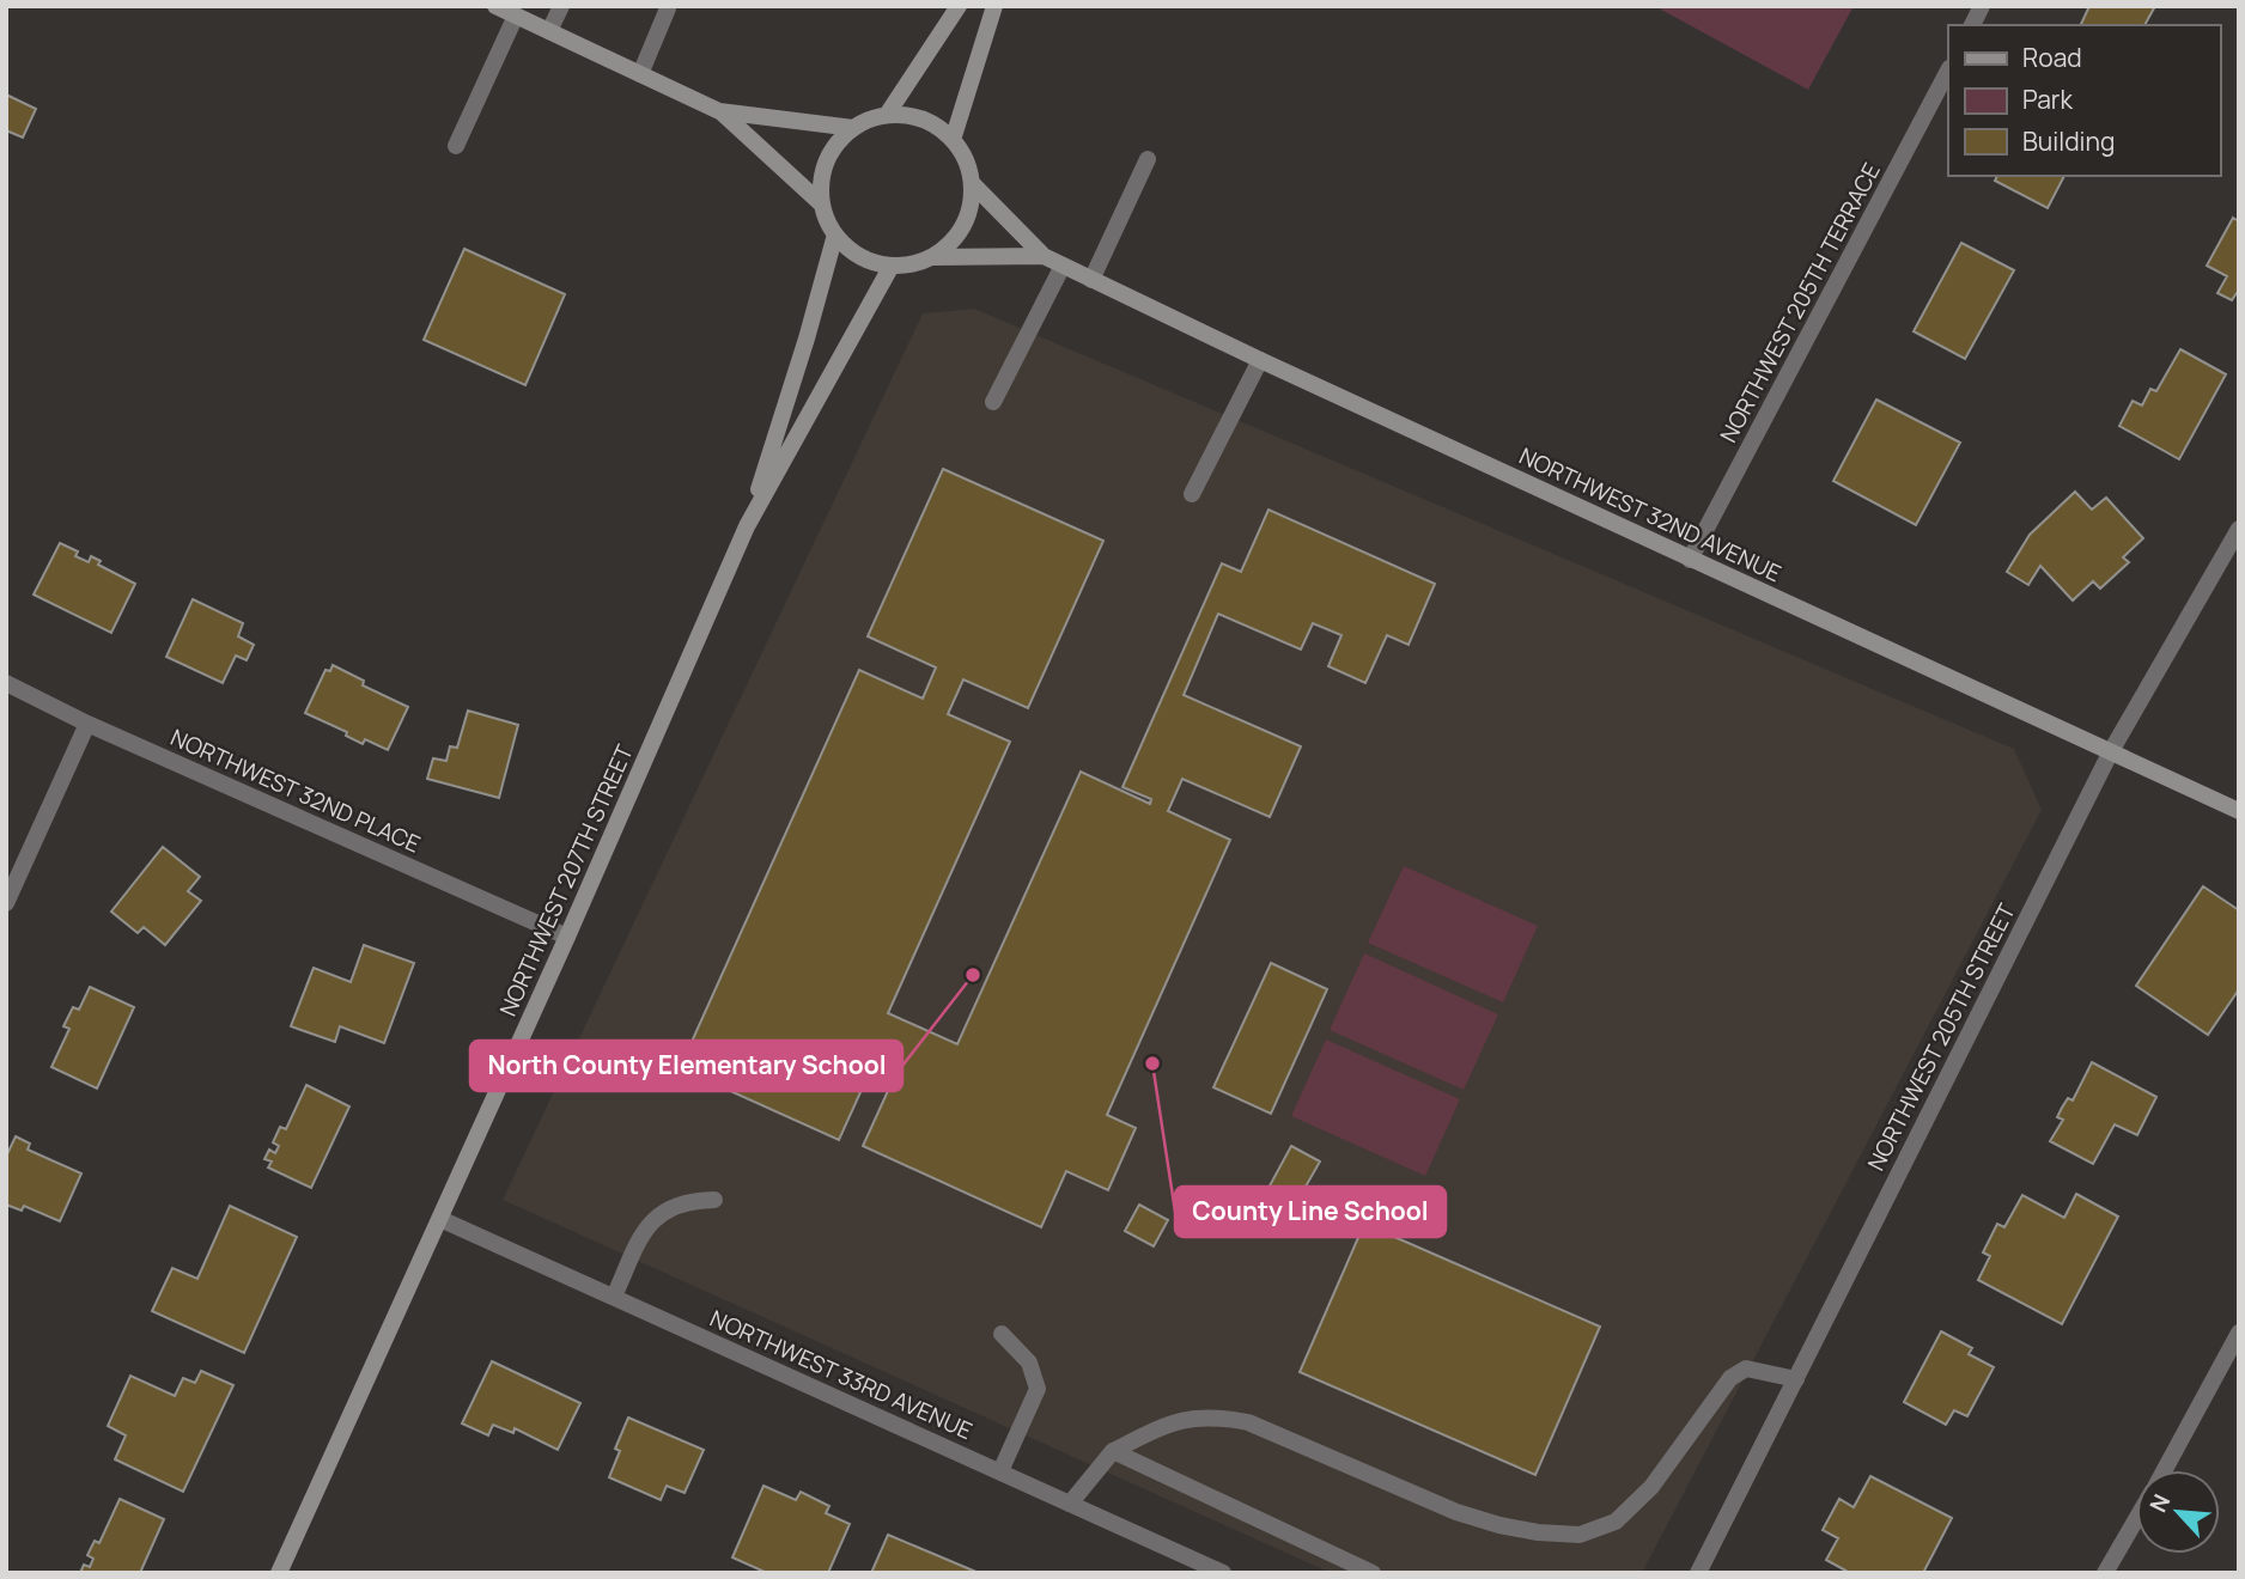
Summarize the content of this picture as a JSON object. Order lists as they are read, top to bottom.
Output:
{
  "streets": {
    "street": [
      "NORTHWEST 205TH TERRACE",
      "NORTHWEST 32ND AVENUE",
      "NORTHWEST 32ND PLACE",
      "NORTHWEST 207TH STREET",
      "NORTHWEST 205TH STREET",
      "NORTHWEST 33RD AVENUE"
    ]
  },
  "crossings": [
    ["NORTHWEST 205TH TERRACE", "NORTHWEST 32ND AVENUE"],
    ["NORTHWEST 32ND AVENUE", "NORTHWEST 207TH STREET"],
    ["NORTHWEST 32ND AVENUE", "NORTHWEST 205TH STREET"],
    ["NORTHWEST 32ND PLACE", "NORTHWEST 207TH STREET"],
    ["NORTHWEST 207TH STREET", "NORTHWEST 33RD AVENUE"]
  ],
  "places": ["North County Elementary School", "County Line School"],
  "legend": ["Road", "Park", "Building"],
  "north": "top left"
}
